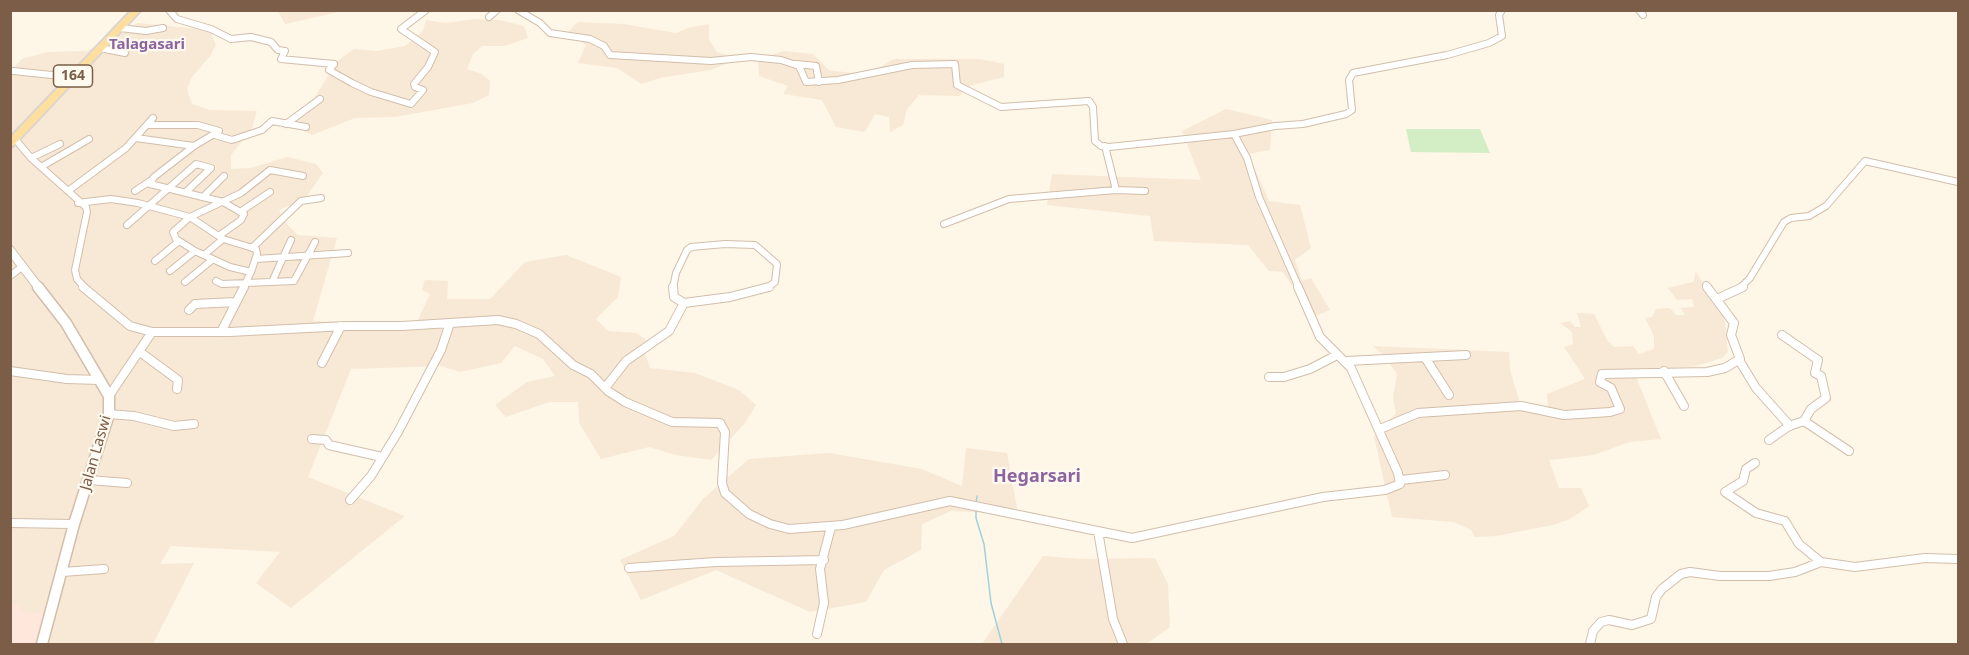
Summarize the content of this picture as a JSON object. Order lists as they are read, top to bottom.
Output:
{
  "streets": {
    "main road": ["164"],
    "street": ["Jalan Laswi"]
  },
  "districts": ["Talagasari", "Hegarsari"]
}
